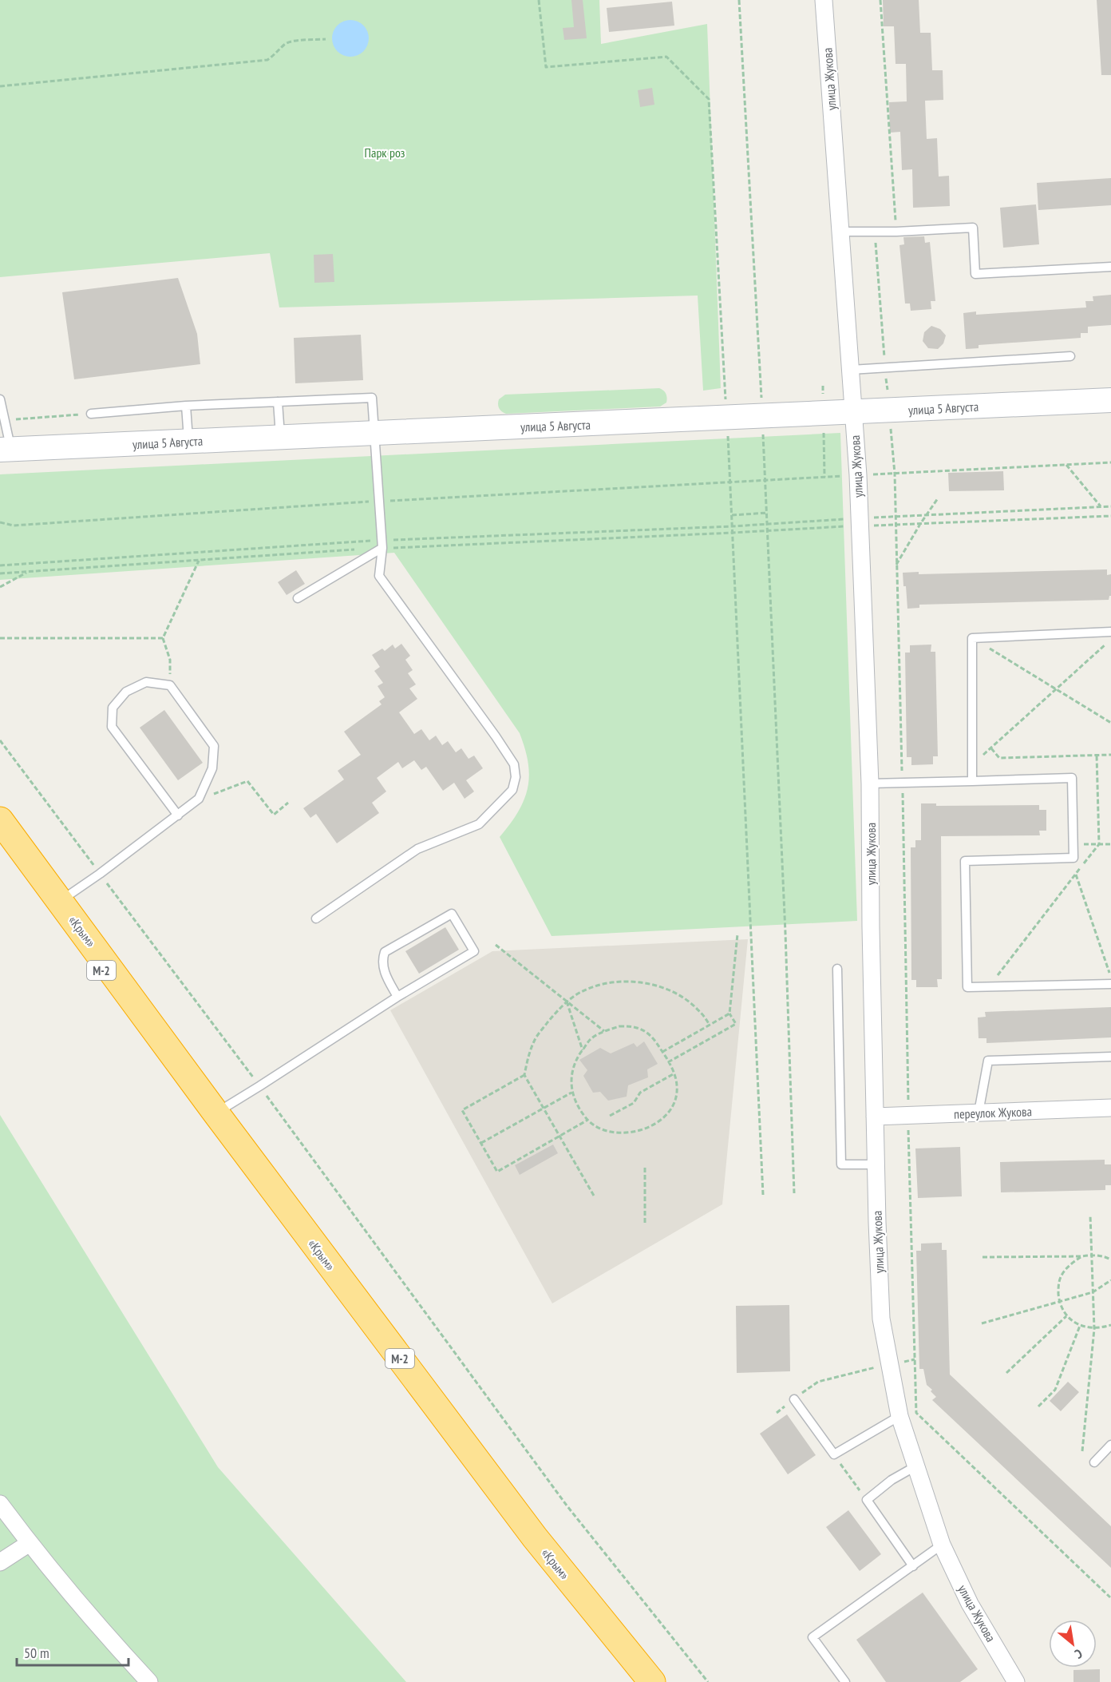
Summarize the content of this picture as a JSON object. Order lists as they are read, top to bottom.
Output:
{
  "streets": {
    "highway": ["«Крым»", "М-2"],
    "street": ["улица Жукова", "улица 5 Августа", "переулок Жукова"]
  },
  "crossings": [
    ["улица Жукова", "улица 5 Августа"],
    ["улица Жукова", "переулок Жукова"]
  ],
  "parks": ["Парк роз"],
  "scale_bar": "50 m",
  "north": "bottom right"
}
